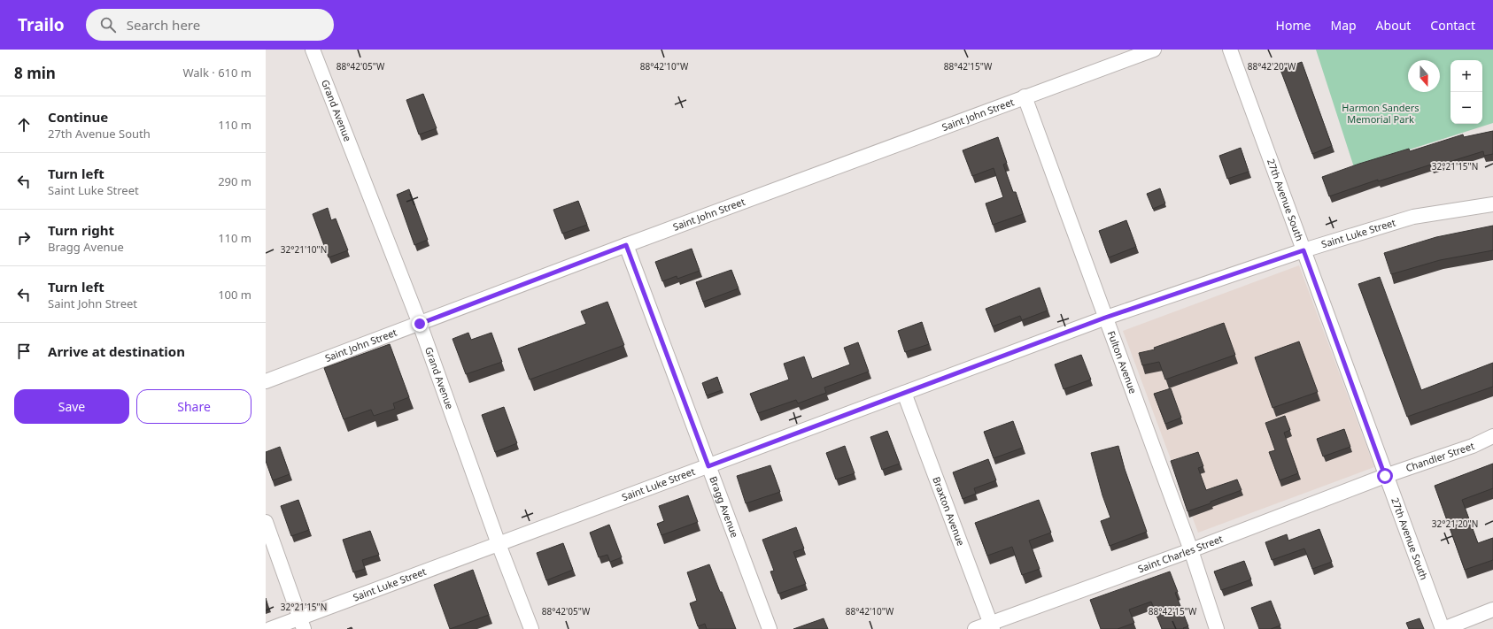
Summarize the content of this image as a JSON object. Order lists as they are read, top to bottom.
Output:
{
  "streets": {
    "street": [
      "Grand Avenue",
      "Saint John Street",
      "27th Avenue South",
      "Saint Luke Street",
      "Fulton Avenue",
      "Chandler Street",
      "Bragg Avenue",
      "Braxton Avenue",
      "Saint Charles Street"
    ]
  },
  "crossings": [
    ["Grand Avenue", "Saint John Street"],
    ["Grand Avenue", "Saint Luke Street"],
    ["Saint John Street", "Fulton Avenue"],
    ["Saint John Street", "Bragg Avenue"],
    ["27th Avenue South", "Saint Luke Street"],
    ["27th Avenue South", "Chandler Street"],
    ["27th Avenue South", "Saint Charles Street"],
    ["Saint Luke Street", "Fulton Avenue"],
    ["Saint Luke Street", "Bragg Avenue"],
    ["Saint Luke Street", "Braxton Avenue"],
    ["Fulton Avenue", "Saint Charles Street"],
    ["Chandler Street", "Saint Charles Street"],
    ["Braxton Avenue", "Saint Charles Street"]
  ],
  "parks": ["Harmon Sanders Memorial Park"],
  "north": "bottom",
  "page": {
    "header": "Trailo",
    "search": "Search here",
    "nav": [
      "Home",
      "Map",
      "About",
      "Contact"
    ],
    "heading": ["8 min", "Walk · 610 m"],
    "map_buttons": ["+", "−"],
    "list": [
      ["Continue", "27th Avenue South", "110 m"],
      ["Turn left", "Saint Luke Street", "290 m"],
      ["Turn right", "Bragg Avenue", "110 m"],
      ["Turn left", "Saint John Street", "100 m"],
      "Arrive at destination"
    ],
    "buttons": ["Save", "Share"]
  },
  "coordinates": [
    "88°42'05\"W",
    "88°42'10\"W",
    "88°42'15\"W",
    "88°42'20\"W",
    "32°21'15\"N",
    "32°21'10\"N",
    "32°21'20\"N"
  ]
}
